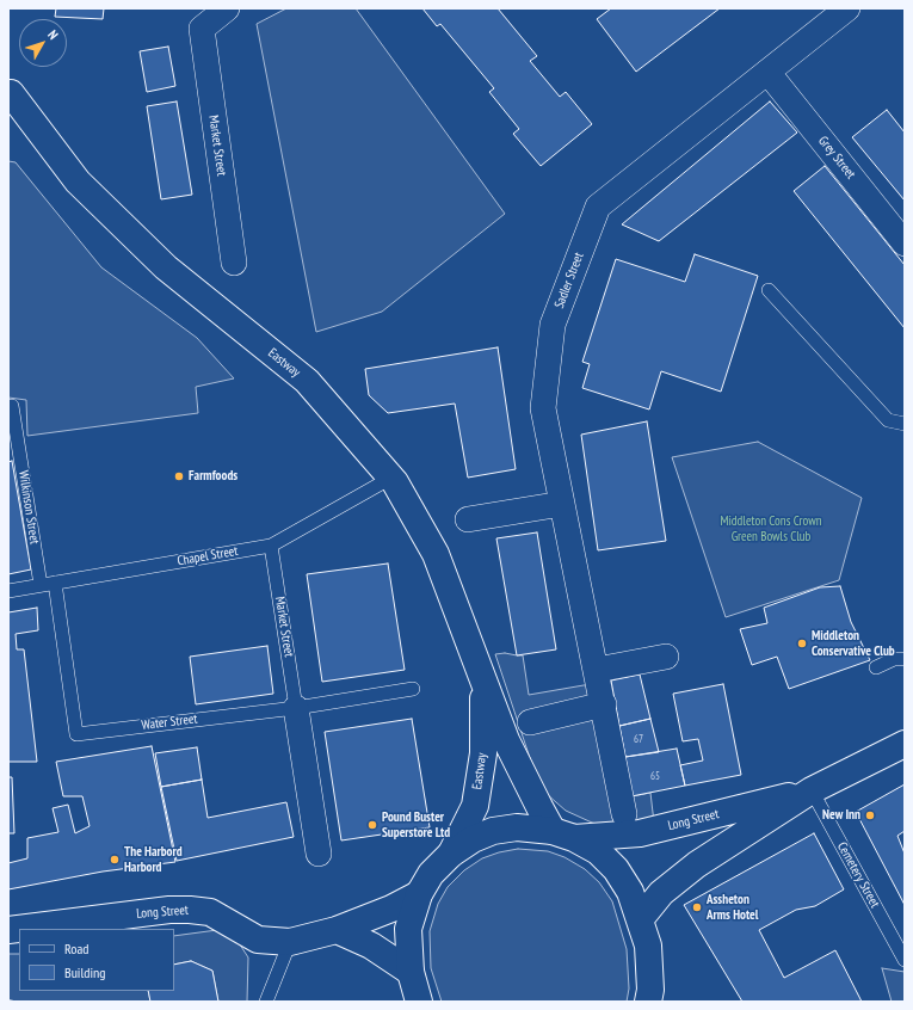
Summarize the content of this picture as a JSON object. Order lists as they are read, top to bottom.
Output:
{
  "streets": {
    "street": [
      "Market Street",
      "Grey Street",
      "Sadler Street",
      "Eastway",
      "Long Street"
    ],
    "lane": [
      "Wilkinson Street",
      "Chapel Street",
      "Water Street",
      "Cemetery Street"
    ]
  },
  "crossings": [
    ["Market Street", "Chapel Street"],
    ["Market Street", "Water Street"],
    ["Grey Street", "Sadler Street"],
    ["Eastway", "Chapel Street"],
    ["Eastway", "Long Street"],
    ["Wilkinson Street", "Chapel Street"],
    ["Chapel Street", "Water Street"],
    ["Long Street", "Cemetery Street"]
  ],
  "parks": ["Middleton Cons Crown Green Bowls Club"],
  "places": [
    "Farmfoods",
    "Middleton Conservative Club",
    "New Inn",
    "Pound Buster Superstore Ltd",
    "The Harbord Harbord",
    "Assheton Arms Hotel"
  ],
  "house_numbers": ["67", "65"],
  "legend": ["Road", "Building"],
  "north": "top right"
}
